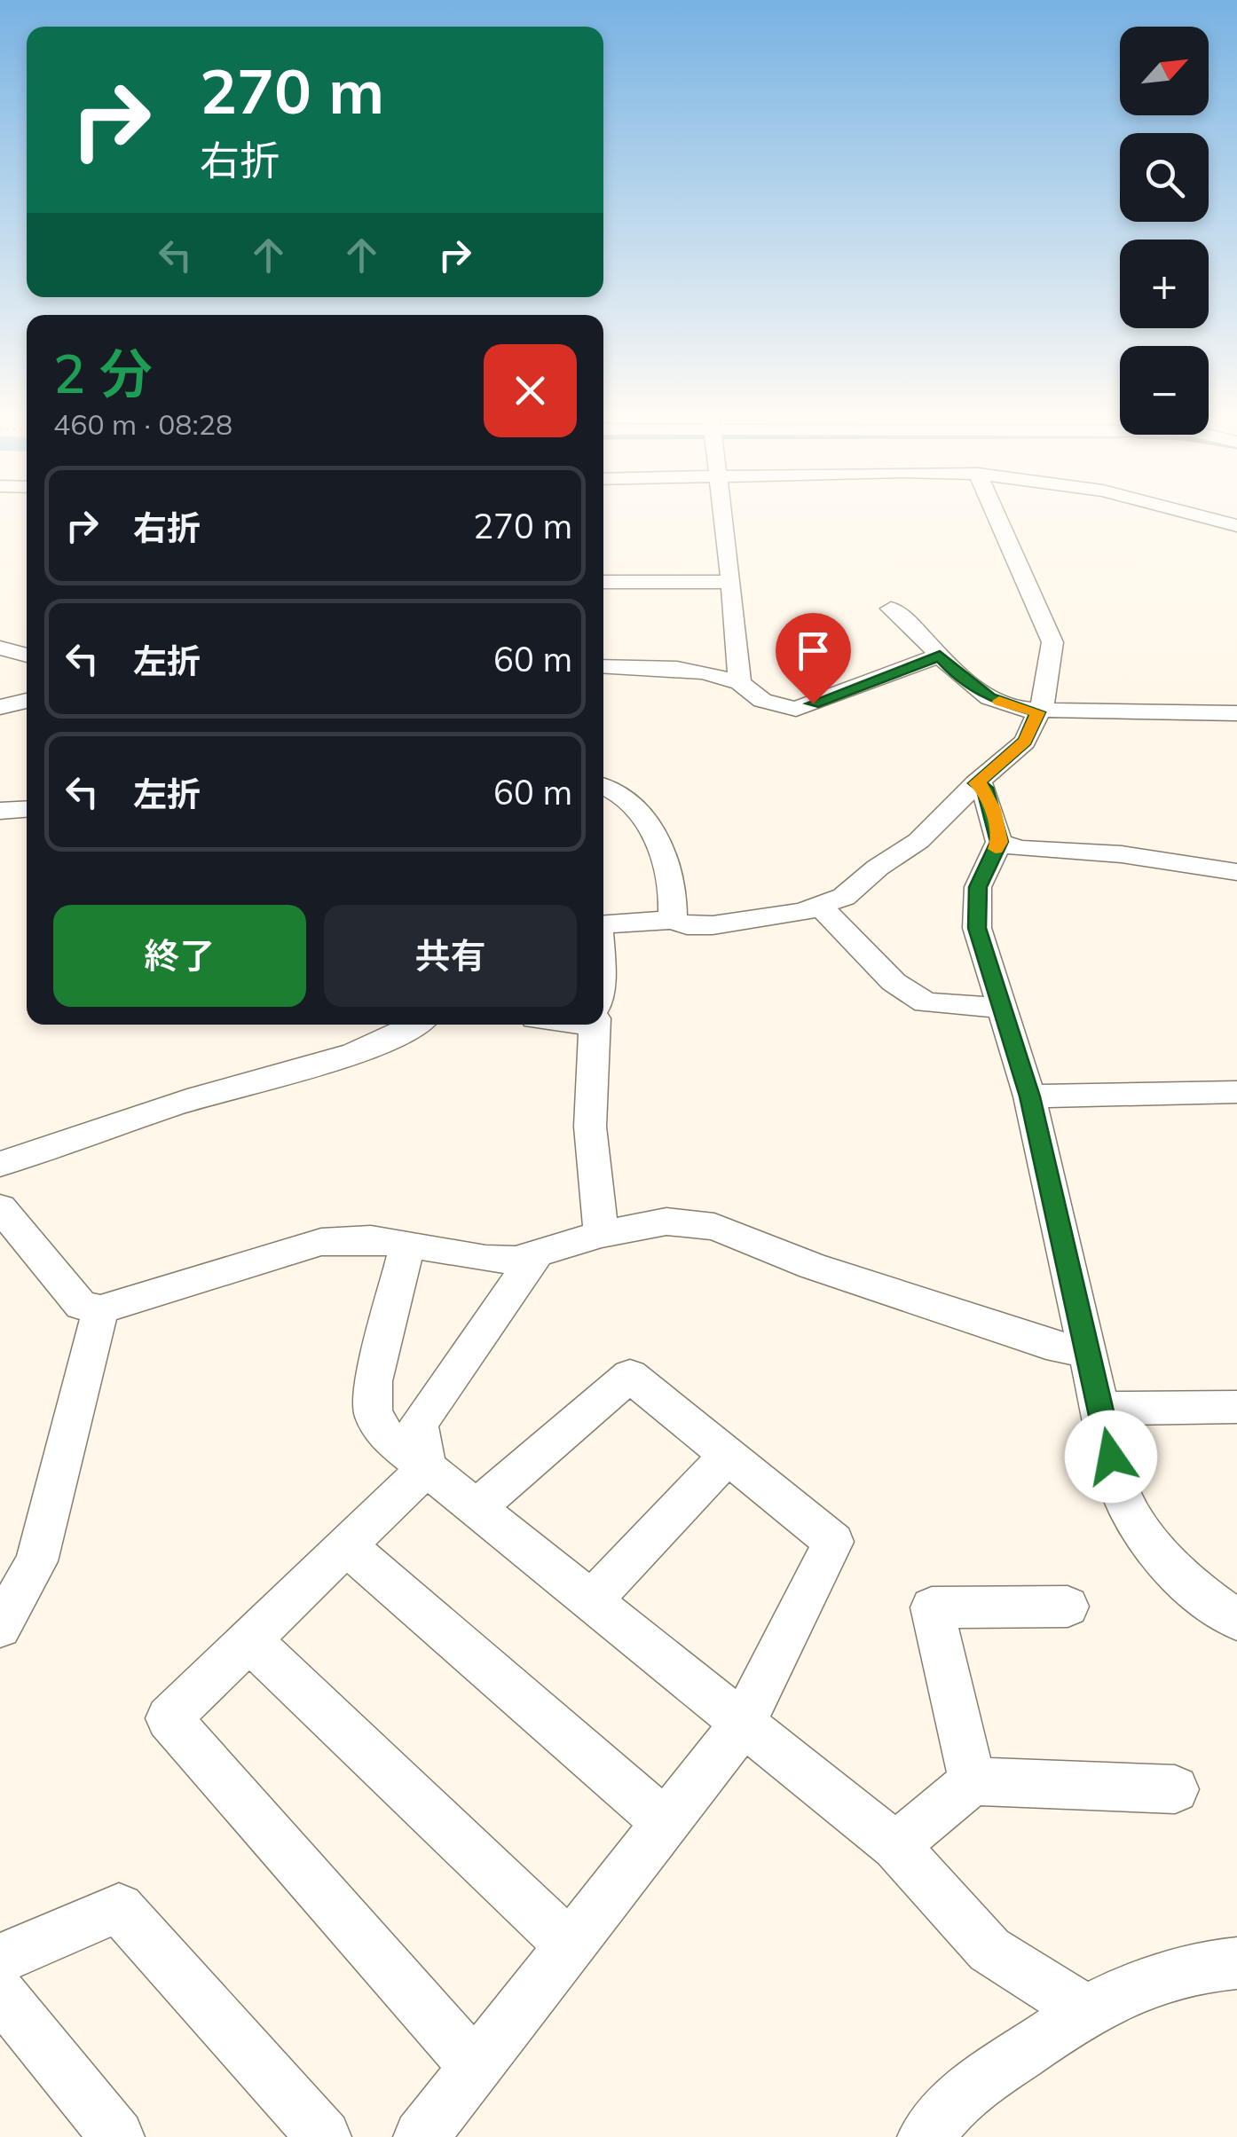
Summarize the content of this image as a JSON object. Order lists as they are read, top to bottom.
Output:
{
  "north": "top right",
  "page": {
    "map_buttons": ["+", "−"],
    "turn": ["270 m", "右折"],
    "heading": ["2 分", "460 m · 08:28"],
    "list": [
      {
        "name": "右折",
        "value": "270 m"
      },
      {
        "name": "左折",
        "value": "60 m"
      },
      {
        "name": "左折",
        "value": "60 m"
      }
    ],
    "buttons": ["終了", "共有"]
  }
}
